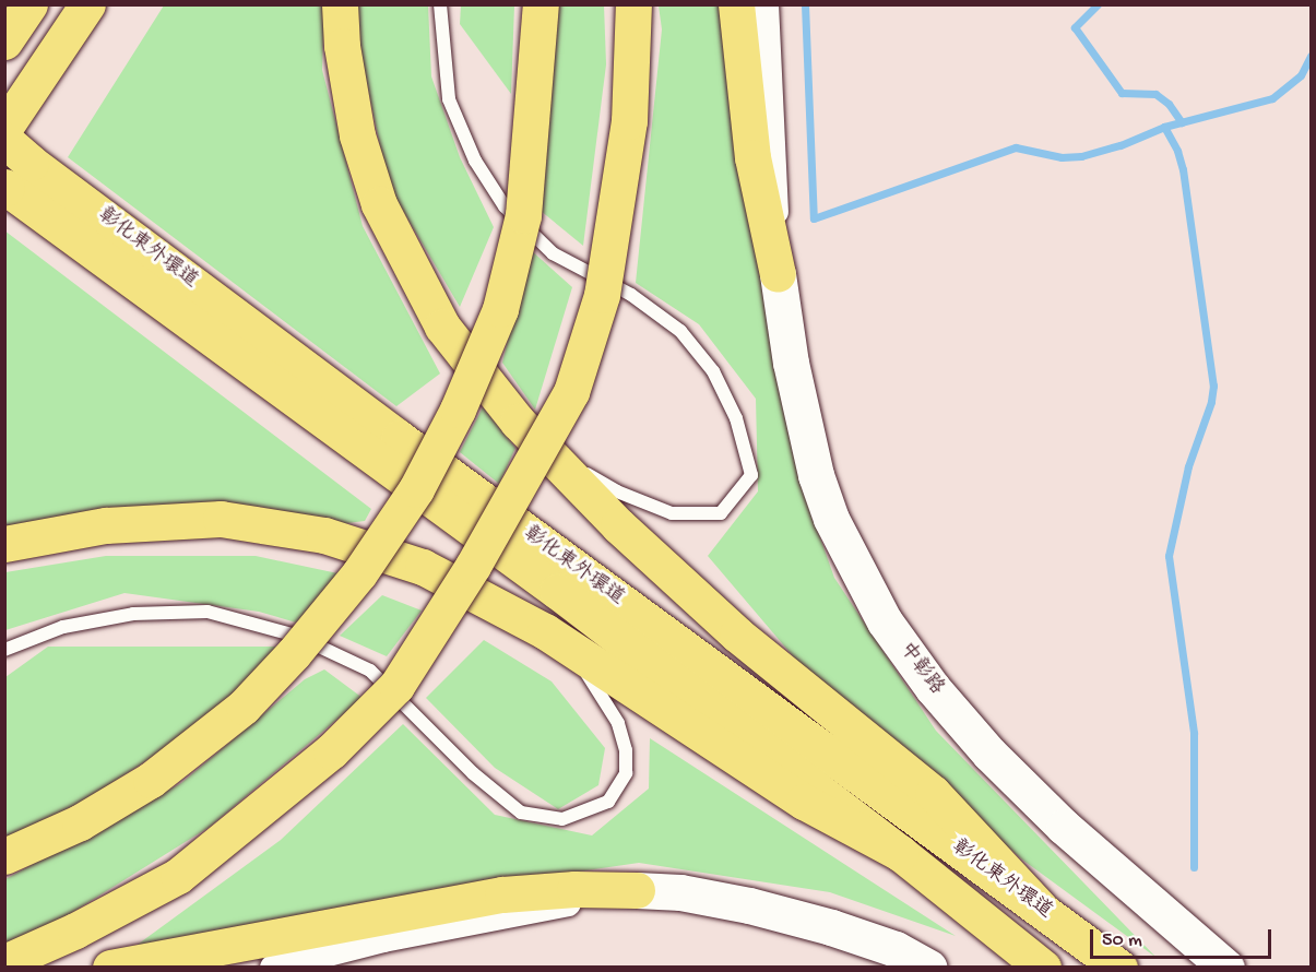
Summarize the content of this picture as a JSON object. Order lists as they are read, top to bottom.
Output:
{
  "streets": {
    "main road": ["彰化東外環道"],
    "street": ["中彰路"]
  },
  "scale_bar": "50 m"
}
